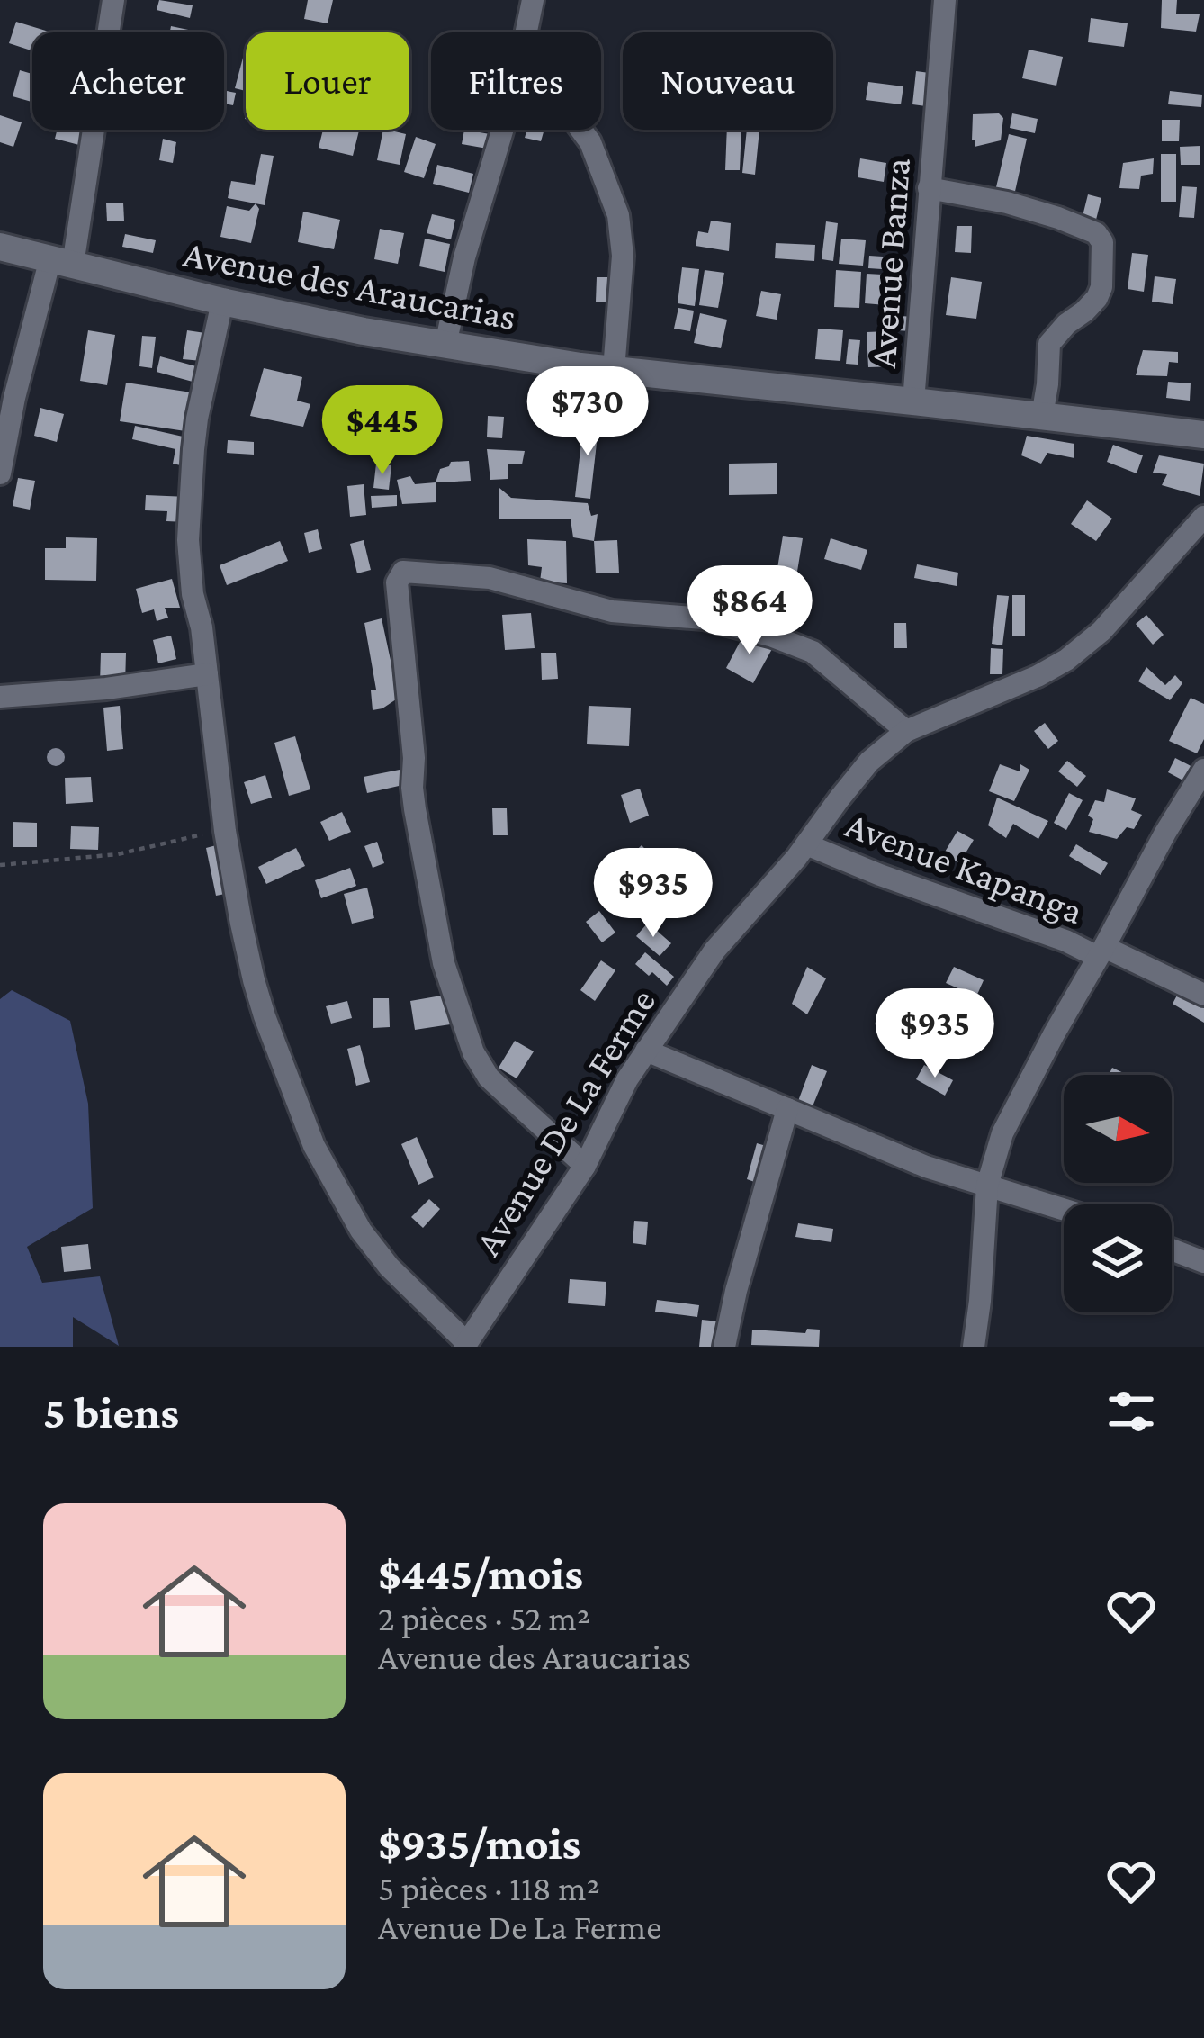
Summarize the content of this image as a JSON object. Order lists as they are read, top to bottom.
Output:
{
  "streets": {
    "street": [
      "Avenue Banza",
      "Avenue des Araucarias",
      "Avenue Kapanga",
      "Avenue De La Ferme"
    ]
  },
  "crossings": [
    ["Avenue Banza", "Avenue des Araucarias"],
    ["Avenue Kapanga", "Avenue De La Ferme"]
  ],
  "north": "right",
  "page": {
    "chip": [
      "Acheter",
      "Louer",
      "Filtres",
      "Nouveau"
    ],
    "price": [
      "$730",
      "$445",
      "$864",
      "$935",
      "$935"
    ],
    "heading": "5 biens",
    "list": [
      {
        "name": "$445/mois",
        "note": "2 pièces · 52 m² · Avenue des Araucarias"
      },
      {
        "name": "$935/mois",
        "note": "5 pièces · 118 m² · Avenue De La Ferme"
      }
    ]
  }
}
